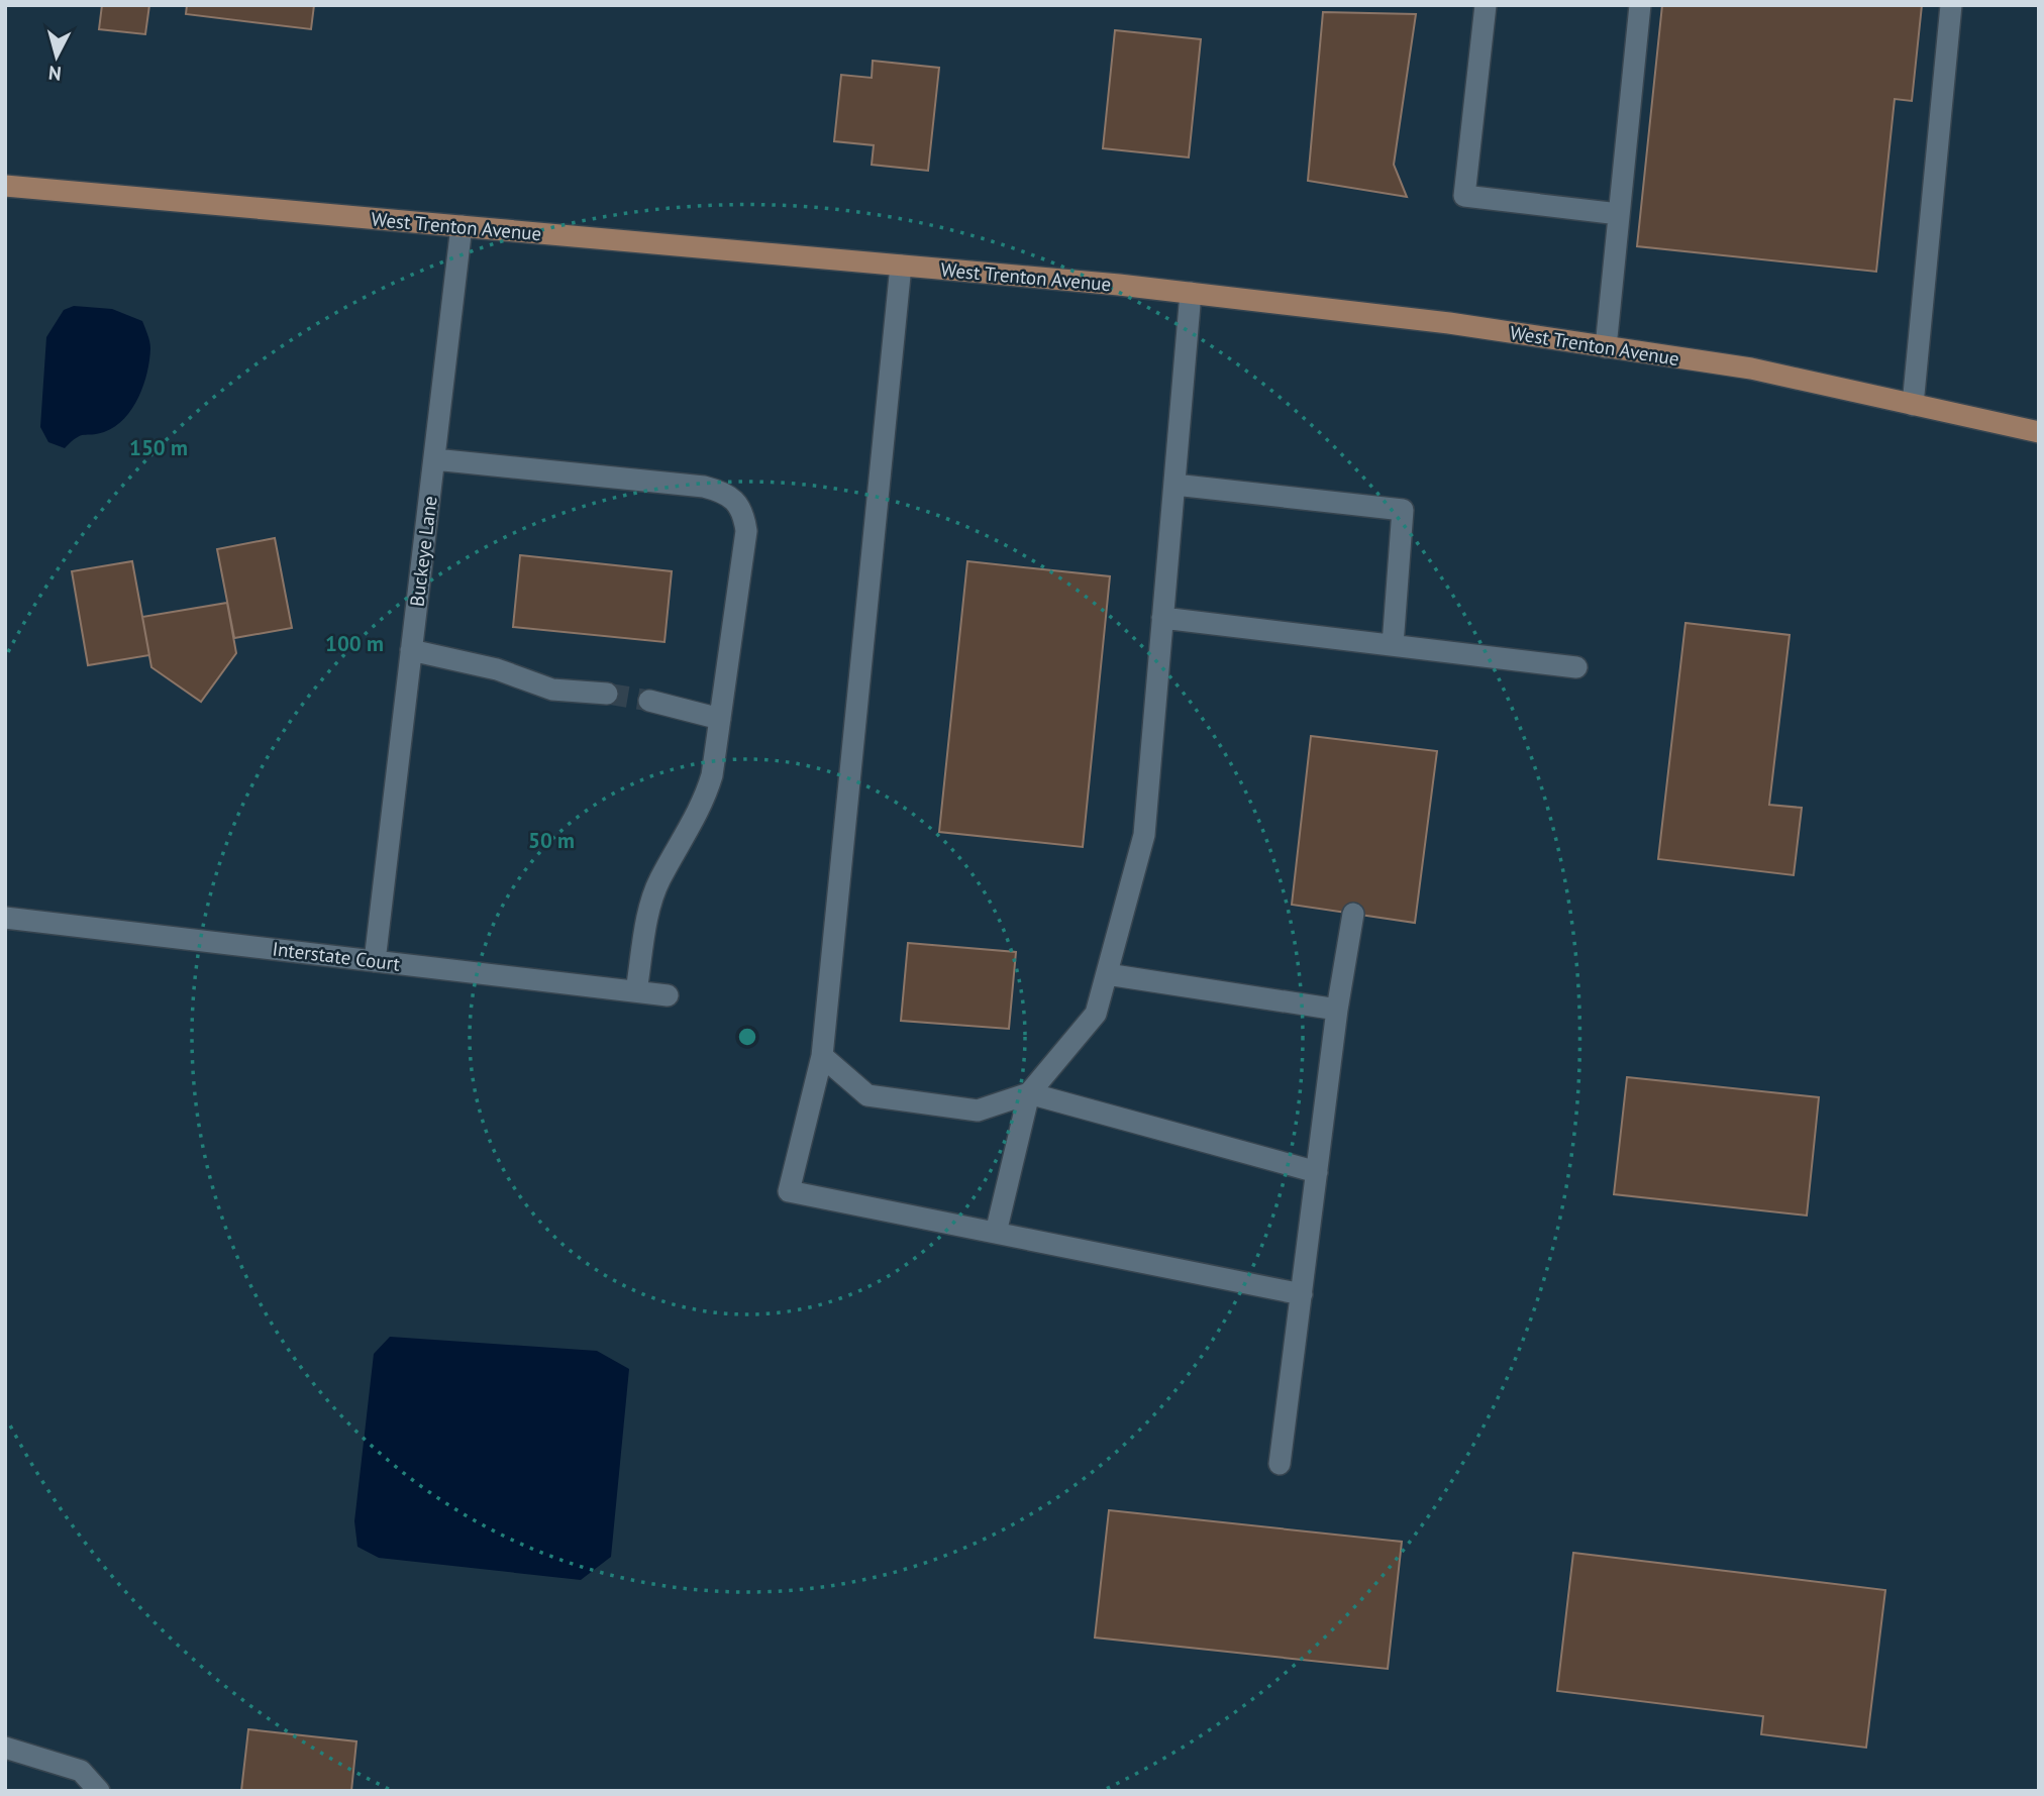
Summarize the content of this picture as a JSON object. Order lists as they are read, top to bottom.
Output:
{
  "streets": {
    "main road": ["West Trenton Avenue"],
    "street": ["Buckeye Lane", "Interstate Court"]
  },
  "crossings": [
    ["West Trenton Avenue", "Buckeye Lane"],
    ["Buckeye Lane", "Interstate Court"]
  ],
  "north": "bottom",
  "rings": ["150 m", "100 m", "50 m"]
}
